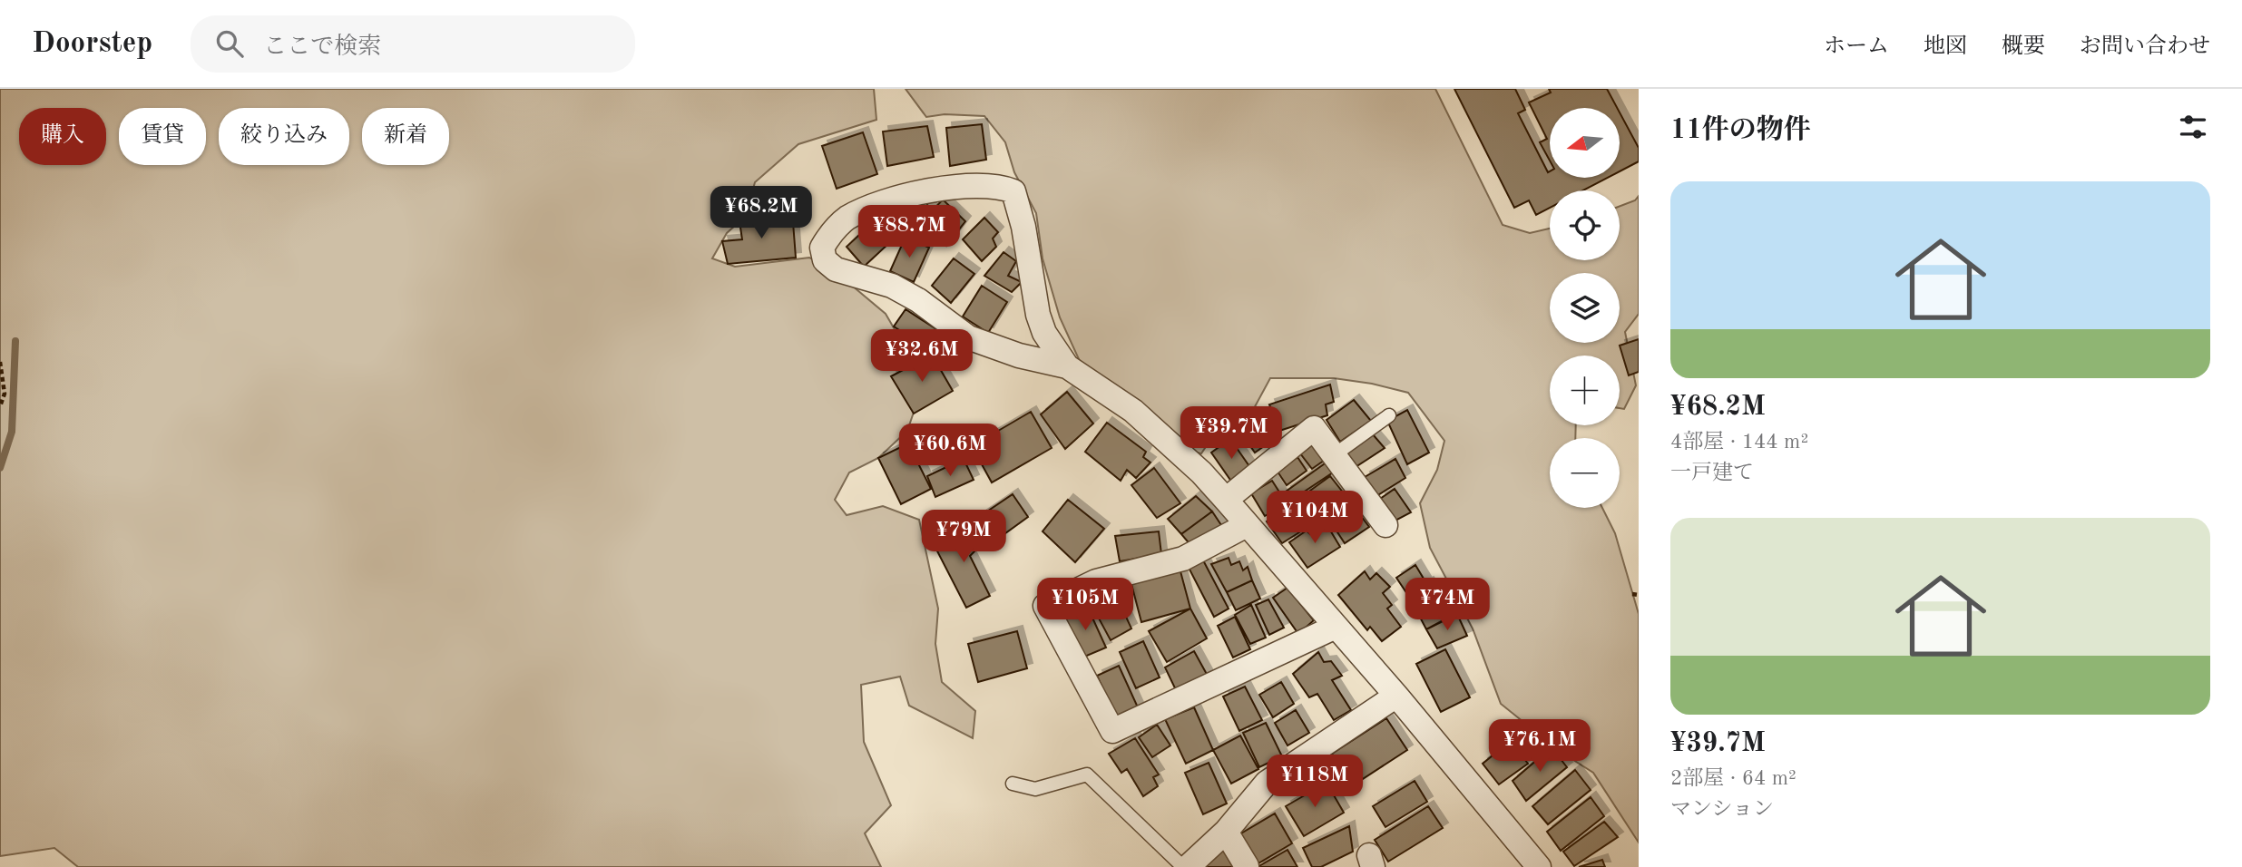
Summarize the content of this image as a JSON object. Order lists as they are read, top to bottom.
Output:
{
  "north": "left",
  "page": {
    "header": "Doorstep",
    "search": "ここで検索",
    "nav": [
      "ホーム",
      "地図",
      "概要",
      "お問い合わせ"
    ],
    "heading": "11件の物件",
    "map_buttons": ["+", "−"],
    "chip": [
      "購入",
      "賃貸",
      "絞り込み",
      "新着"
    ],
    "list": [
      {
        "name": "¥68.2M",
        "note": "4部屋 · 144 m² · 一戸建て"
      },
      {
        "name": "¥39.7M",
        "note": "2部屋 · 64 m² · マンション"
      }
    ],
    "price": [
      "¥68.2M",
      "¥88.7M",
      "¥32.6M",
      "¥39.7M",
      "¥60.6M",
      "¥104M",
      "¥79M",
      "¥105M",
      "¥74M",
      "¥76.1M",
      "¥118M"
    ]
  }
}
